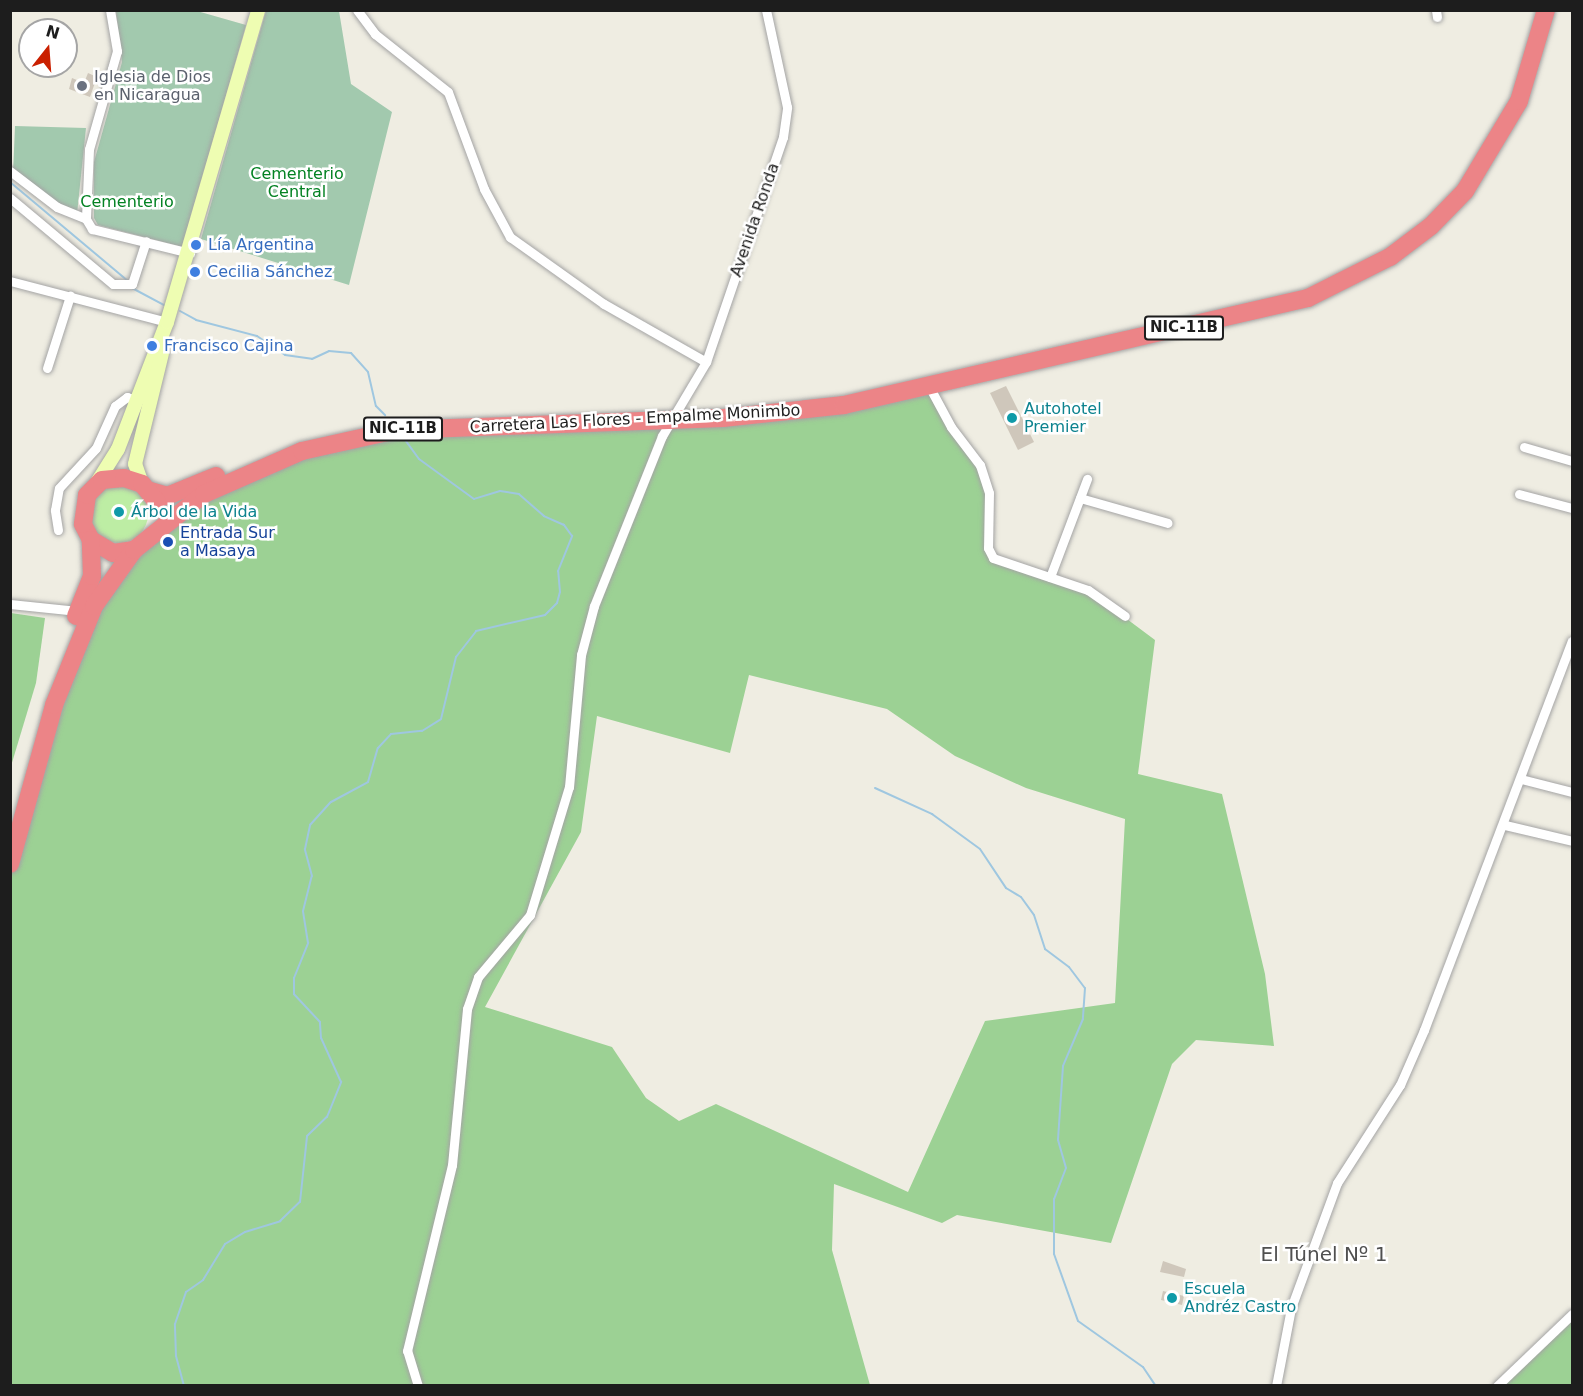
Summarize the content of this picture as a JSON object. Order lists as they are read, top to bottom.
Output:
{
  "streets": {
    "highway": ["NIC-11B", "Carretera Las Flores - Empalme Monimbo"],
    "street": ["Avenida Ronda"]
  },
  "crossings": [
    ["Avenida Ronda", "Carretera Las Flores - Empalme Monimbo"],
    ["NIC-11B", "Carretera Las Flores - Empalme Monimbo"]
  ],
  "districts": ["El Túnel Nº 1"],
  "parks": ["Cementerio Central", "Cementerio"],
  "places": [
    "Iglesia de Dios en Nicaragua",
    "Lía Argentina",
    "Cecilia Sánchez",
    "Francisco Cajina",
    "Autohotel Premier",
    "Árbol de la Vida",
    "Entrada Sur a Masaya",
    "Escuela Andréz Castro"
  ],
  "north": "top"
}
